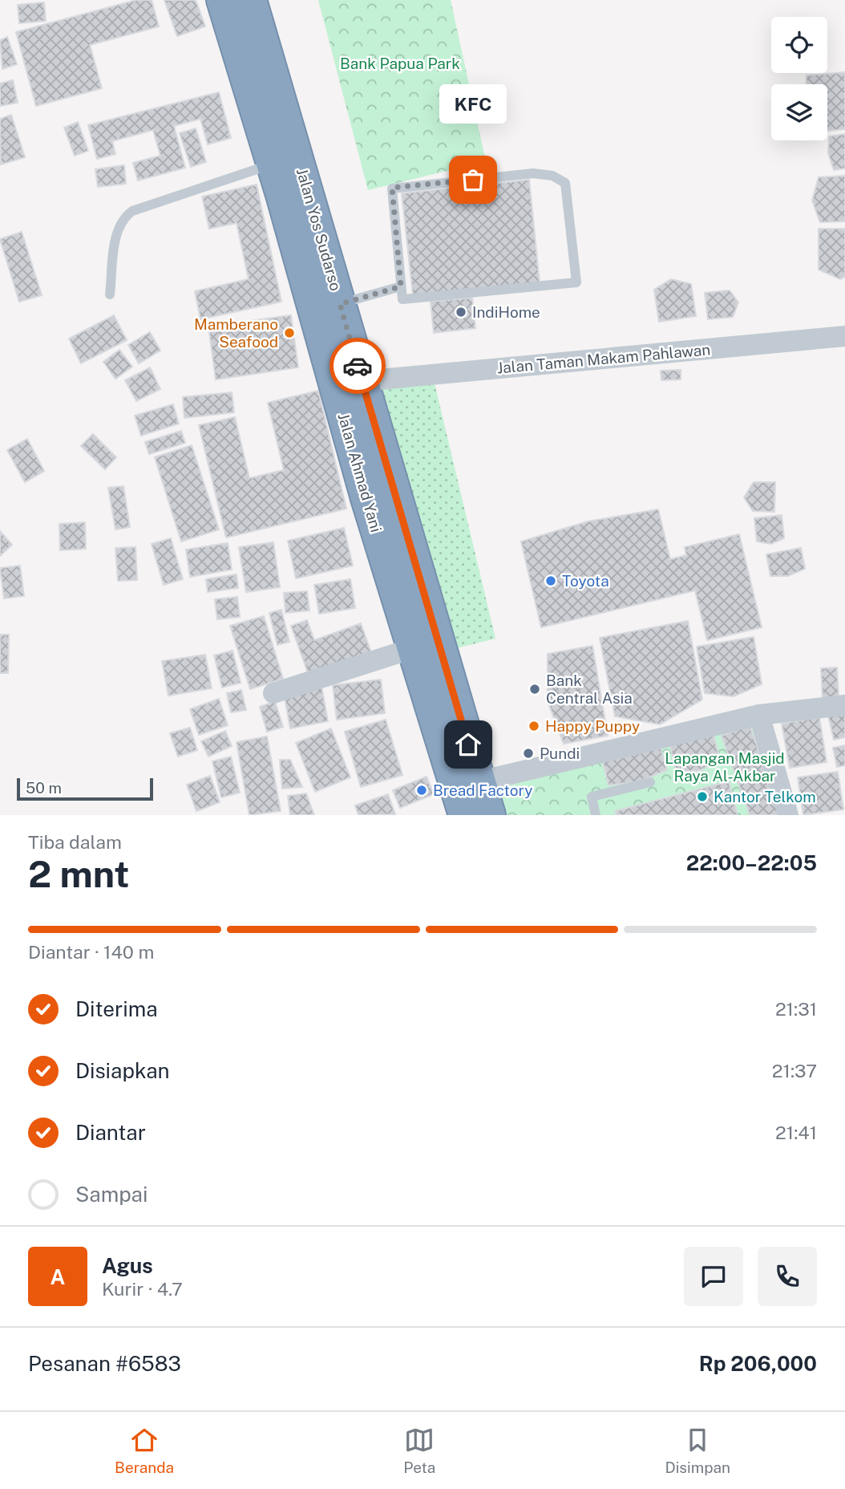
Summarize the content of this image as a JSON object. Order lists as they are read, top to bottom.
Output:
{
  "streets": {
    "highway": ["Jalan Yos Sudarso", "Jalan Ahmad Yani"],
    "street": ["Jalan Taman Makam Pahlawan"]
  },
  "crossings": [
    ["Jalan Yos Sudarso", "Jalan Taman Makam Pahlawan"]
  ],
  "parks": ["Bank Papua Park", "Lapangan Masjid Raya Al-Akbar"],
  "places": [
    "KFC",
    "IndiHome",
    "Mamberano Seafood",
    "Toyota",
    "Bank Central Asia",
    "Happy Puppy",
    "Pundi",
    "Bread Factory",
    "Kantor Telkom"
  ],
  "scale_bar": "50 m",
  "page": {
    "bubble": "KFC",
    "scale": "50 m",
    "heading": ["2 mnt", "Tiba dalam", "22:00–22:05"],
    "panel": [
      "Agus",
      "Kurir · 4.7",
      "Pesanan #6583",
      "Rp 206,000"
    ],
    "bar": "Diantar · 140 m",
    "list": [
      ["Diterima", "21:31"],
      ["Disiapkan", "21:37"],
      ["Diantar", "21:41"],
      "Sampai"
    ],
    "round": "A",
    "tabs": ["Beranda", "Peta", "Disimpan"]
  }
}
